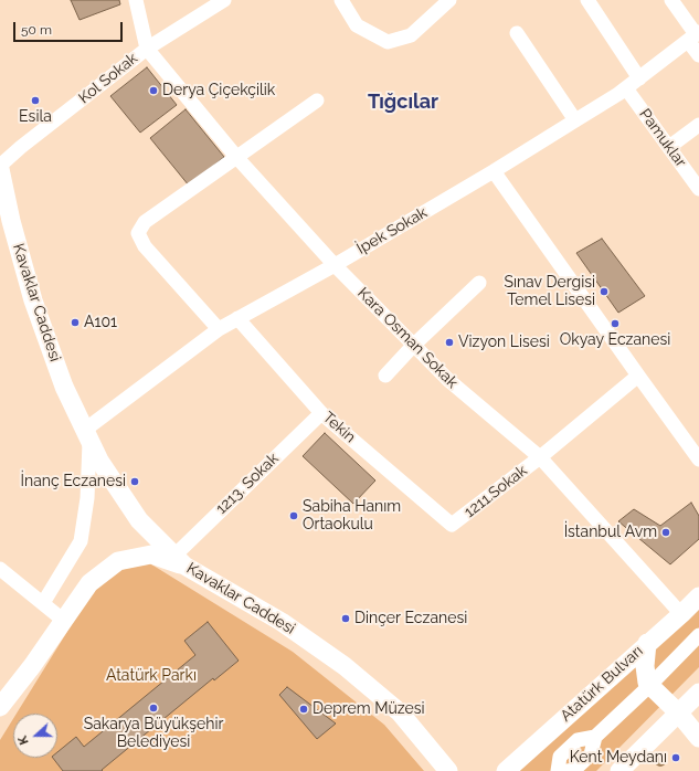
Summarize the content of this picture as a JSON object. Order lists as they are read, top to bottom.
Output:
{
  "streets": {
    "main road": ["Kavaklar Caddesi", "Atatürk Bulvarı"],
    "street": [
      "Kol Sokak",
      "Pamuklar",
      "İpek Sokak",
      "Kara Osman Sokak",
      "Tekin",
      "1213. Sokak",
      "1211.Sokak"
    ]
  },
  "crossings": [
    ["Kol Sokak", "Kavaklar Caddesi"],
    ["Kol Sokak", "Kara Osman Sokak"],
    ["Pamuklar", "İpek Sokak"],
    ["İpek Sokak", "Kavaklar Caddesi"],
    ["İpek Sokak", "Kara Osman Sokak"],
    ["İpek Sokak", "Tekin"],
    ["Kavaklar Caddesi", "1213. Sokak"],
    ["Kara Osman Sokak", "1211.Sokak"],
    ["Kara Osman Sokak", "Atatürk Bulvarı"],
    ["Tekin", "1213. Sokak"],
    ["Tekin", "1211.Sokak"]
  ],
  "districts": ["Tığcılar"],
  "parks": ["Atatürk Parkı"],
  "places": [
    "Derya Çiçekçilik",
    "Esila",
    "Sınav Dergisi Temel Lisesi",
    "A101",
    "Okyay Eczanesi",
    "Vizyon Lisesi",
    "İnanç Eczanesi",
    "Sabiha Hanım Ortaokulu",
    "İstanbul Avm",
    "Dinçer Eczanesi",
    "Sakarya Büyükşehir Belediyesi",
    "Deprem Müzesi",
    "Kent Meydanı"
  ],
  "scale_bar": "50 m",
  "north": "left"
}
